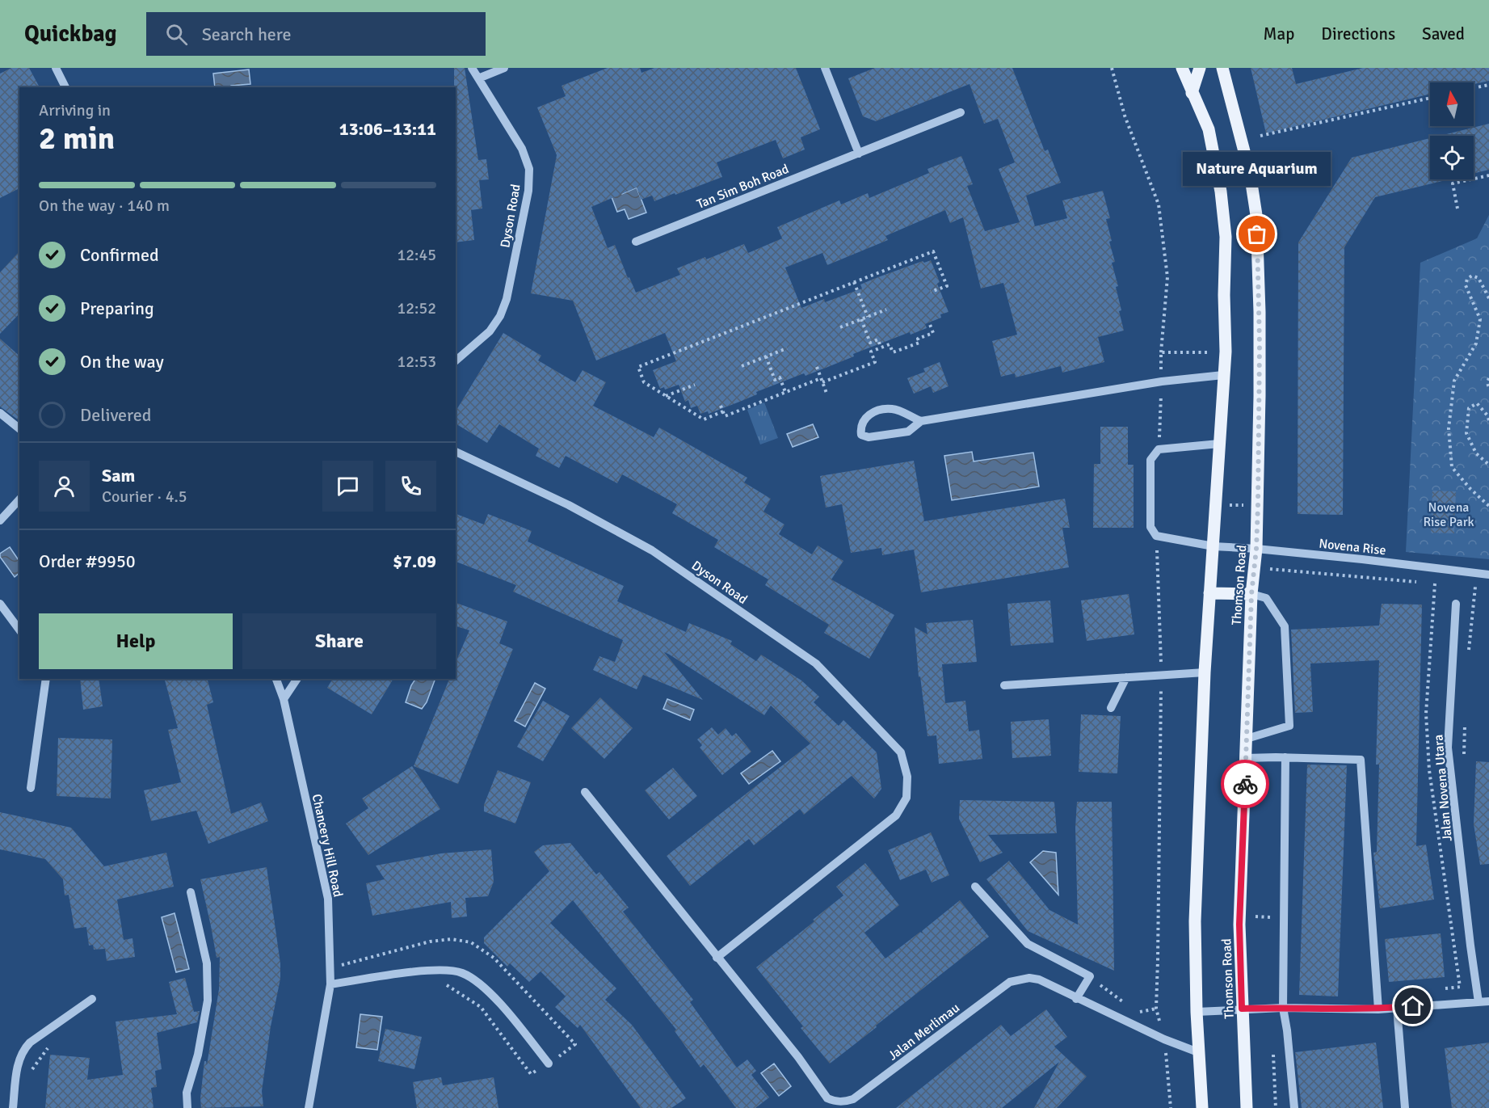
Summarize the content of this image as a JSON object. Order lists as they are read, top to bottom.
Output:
{
  "streets": {
    "main road": ["Thomson Road"],
    "street": [
      "Tan Sim Boh Road",
      "Dyson Road",
      "Novena Rise",
      "Jalan Novena Utara",
      "Chancery Hill Road",
      "Jalan Merlimau"
    ]
  },
  "crossings": [
    ["Dyson Road", "Jalan Merlimau"],
    ["Novena Rise", "Thomson Road"],
    ["Thomson Road", "Jalan Merlimau"]
  ],
  "parks": ["Novena Rise Park"],
  "places": ["Nature Aquarium"],
  "north": "top",
  "page": {
    "header": "Quickbag",
    "search": "Search here",
    "nav": ["Map", "Directions", "Saved"],
    "heading": ["2 min", "Arriving in", "13:06–13:11"],
    "panel": [
      "Sam",
      "Courier · 4.5",
      "Order #9950",
      "$7.09"
    ],
    "bubble": "Nature Aquarium",
    "bar": "On the way · 140 m",
    "list": [
      ["Confirmed", "12:45"],
      ["Preparing", "12:52"],
      ["On the way", "12:53"],
      "Delivered"
    ],
    "buttons": ["Help", "Share"]
  }
}
